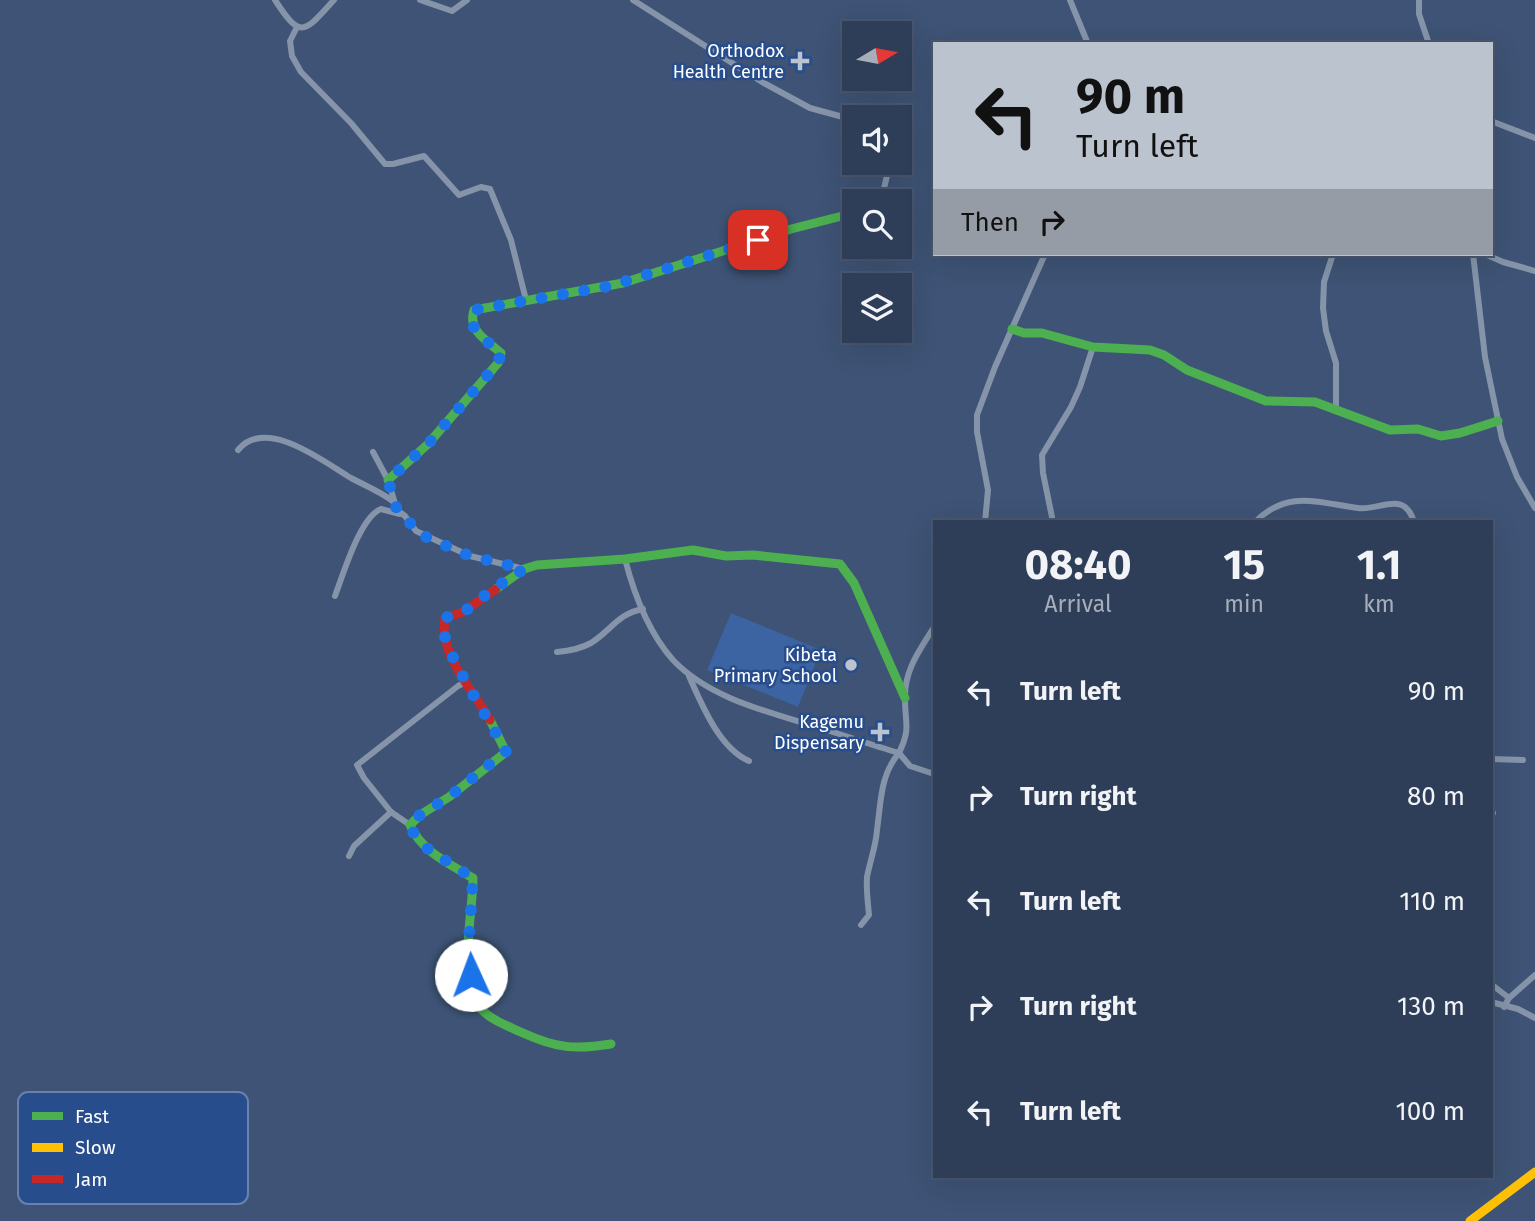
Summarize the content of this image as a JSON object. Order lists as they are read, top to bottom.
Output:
{
  "places": {
    "health": ["Orthodox Health Centre", "Kagemu Dispensary"],
    "other": ["Kibeta Primary School"]
  },
  "legend": ["Fast", "Slow", "Jam"],
  "north": "right",
  "page": {
    "turn": ["90 m", "Turn left"],
    "then": "Then",
    "eta": [
      "08:40",
      "Arrival",
      "15",
      "min",
      "1.1",
      "km"
    ],
    "list": [
      {
        "name": "Turn left",
        "value": "90 m"
      },
      {
        "name": "Turn right",
        "value": "80 m"
      },
      {
        "name": "Turn left",
        "value": "110 m"
      },
      {
        "name": "Turn right",
        "value": "130 m"
      },
      {
        "name": "Turn left",
        "value": "100 m"
      }
    ]
  }
}
